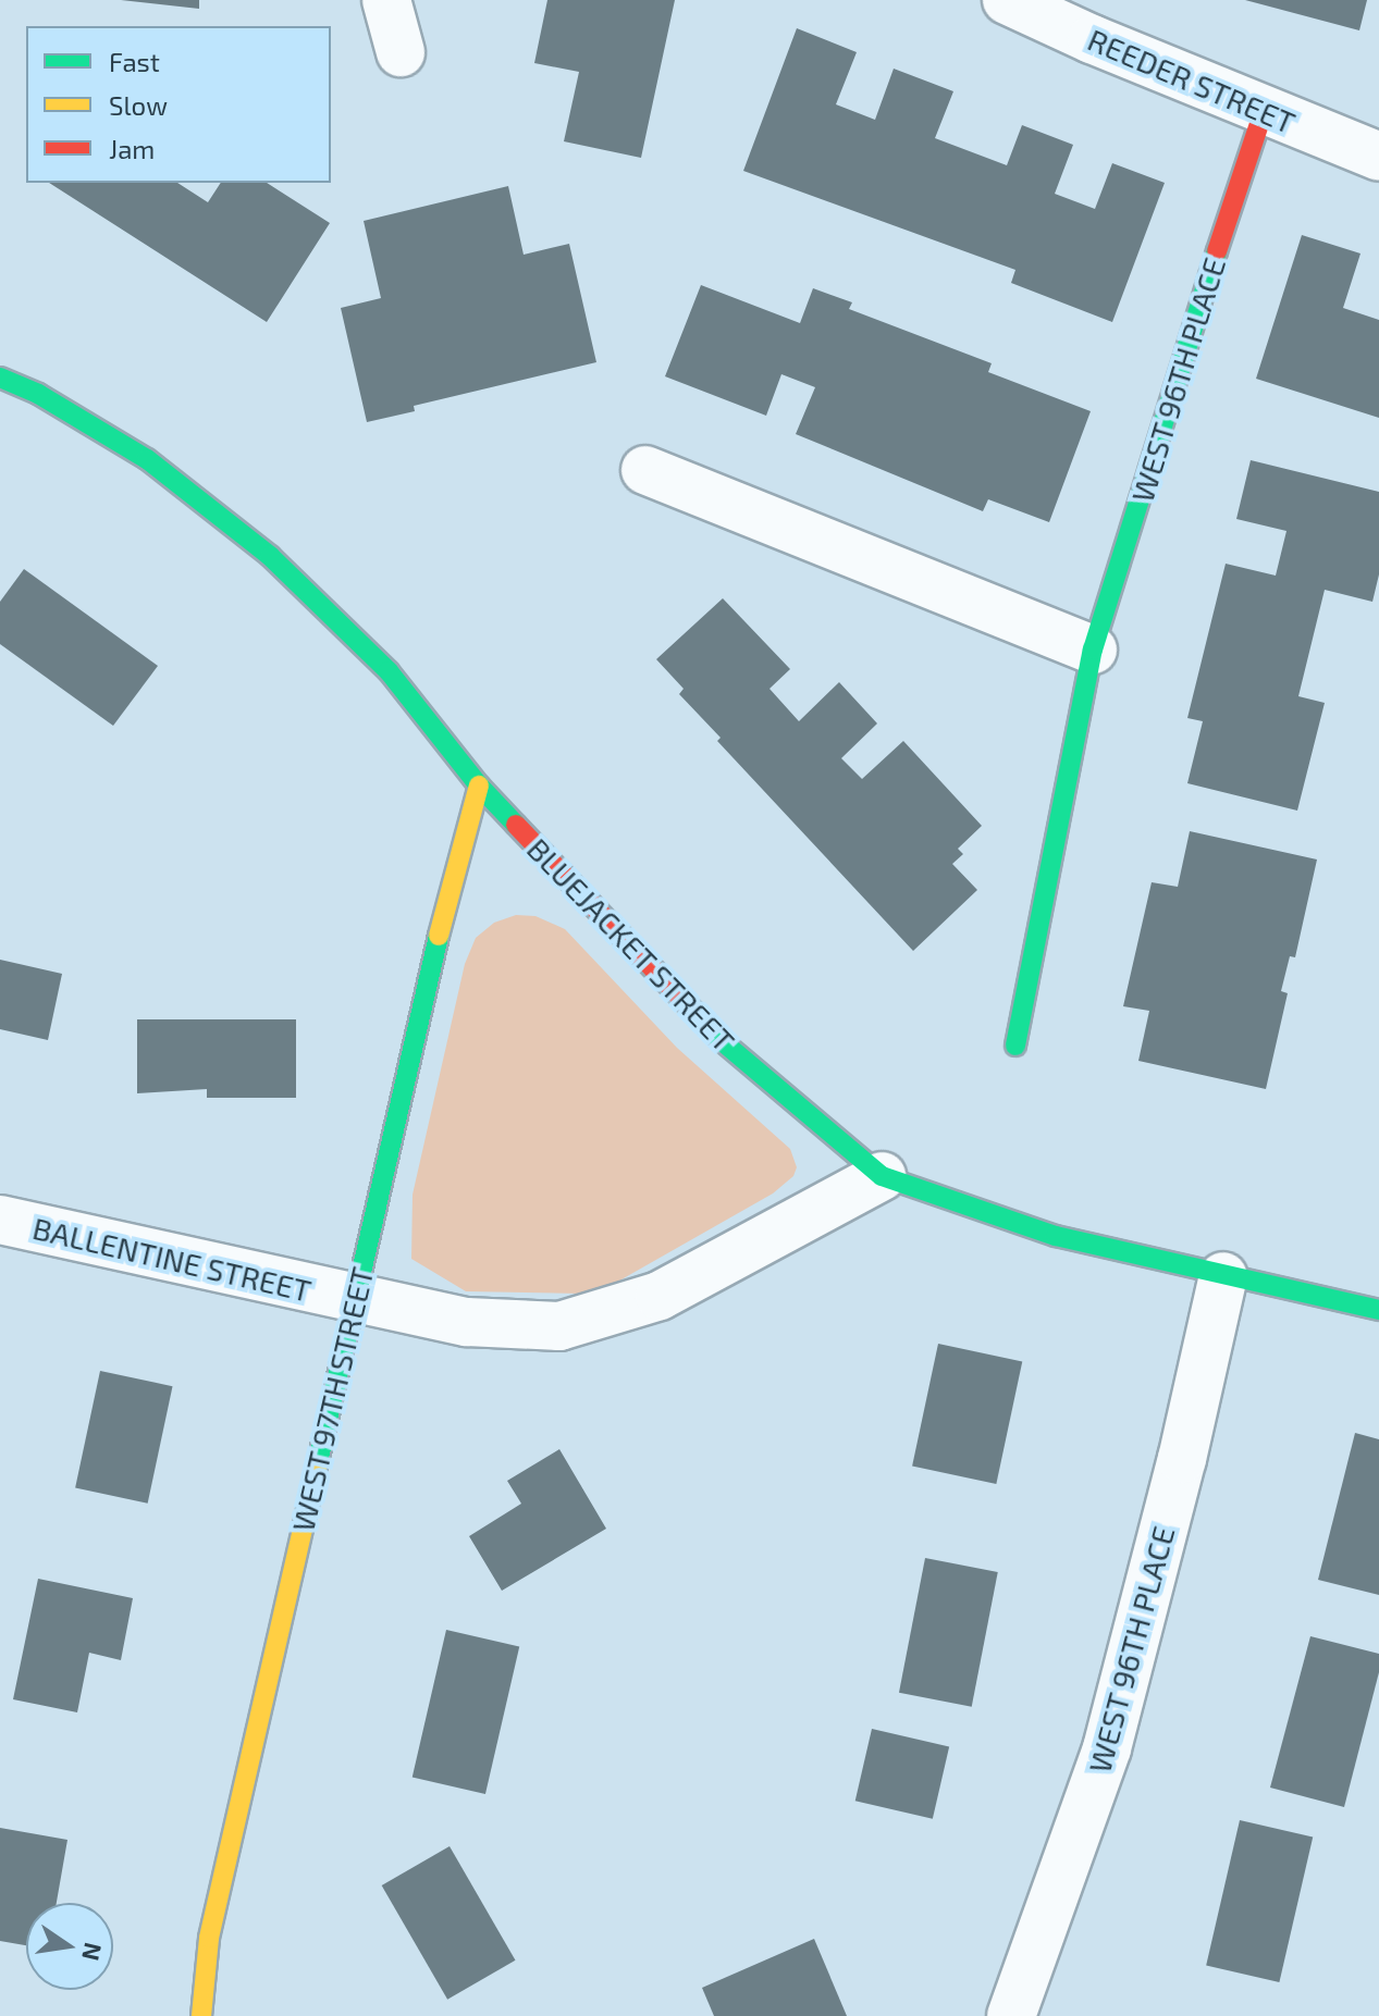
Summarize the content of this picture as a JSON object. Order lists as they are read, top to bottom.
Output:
{
  "streets": {
    "street": [
      "REEDER STREET",
      "WEST 96TH PLACE",
      "BLUEJACKET STREET",
      "BALLENTINE STREET",
      "WEST 97TH STREET"
    ]
  },
  "crossings": [
    ["REEDER STREET", "WEST 96TH PLACE"],
    ["WEST 96TH PLACE", "BLUEJACKET STREET"],
    ["BLUEJACKET STREET", "BALLENTINE STREET"],
    ["BLUEJACKET STREET", "WEST 97TH STREET"],
    ["BALLENTINE STREET", "WEST 97TH STREET"]
  ],
  "legend": ["Fast", "Slow", "Jam"],
  "north": "right"
}
